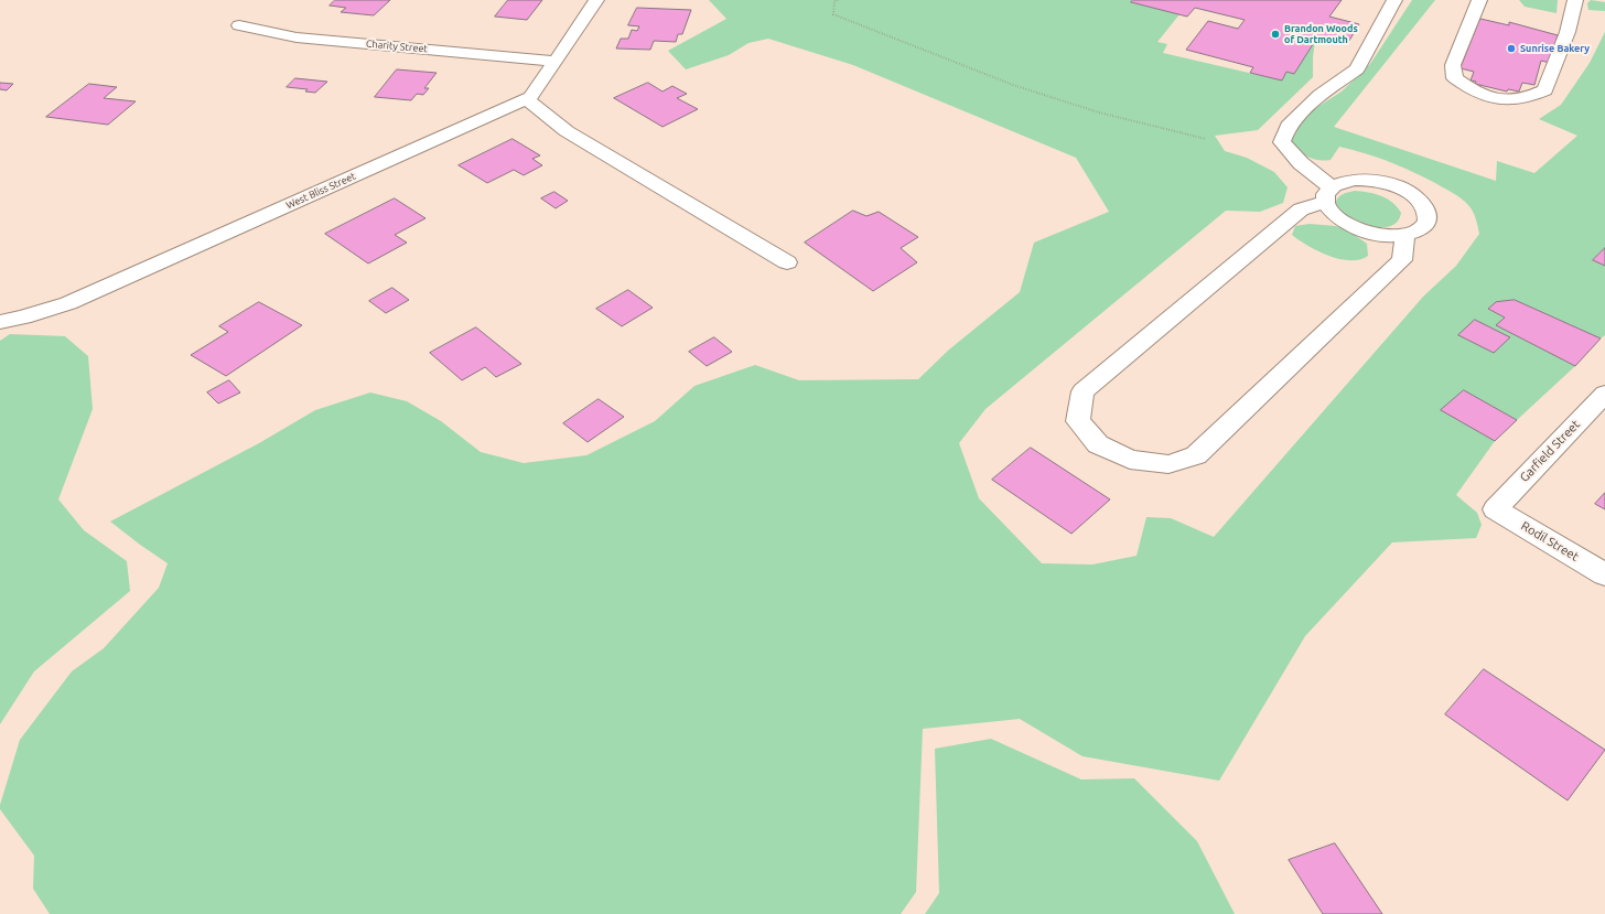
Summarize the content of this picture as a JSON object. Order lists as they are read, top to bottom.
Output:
{
  "streets": {
    "street": [
      "Charity Street",
      "West Bliss Street",
      "Garfield Street",
      "Rodil Street"
    ]
  },
  "crossings": [
    ["Charity Street", "West Bliss Street"],
    ["Garfield Street", "Rodil Street"]
  ],
  "places": ["Brandon Woods of Dartmouth", "Sunrise Bakery"]
}
